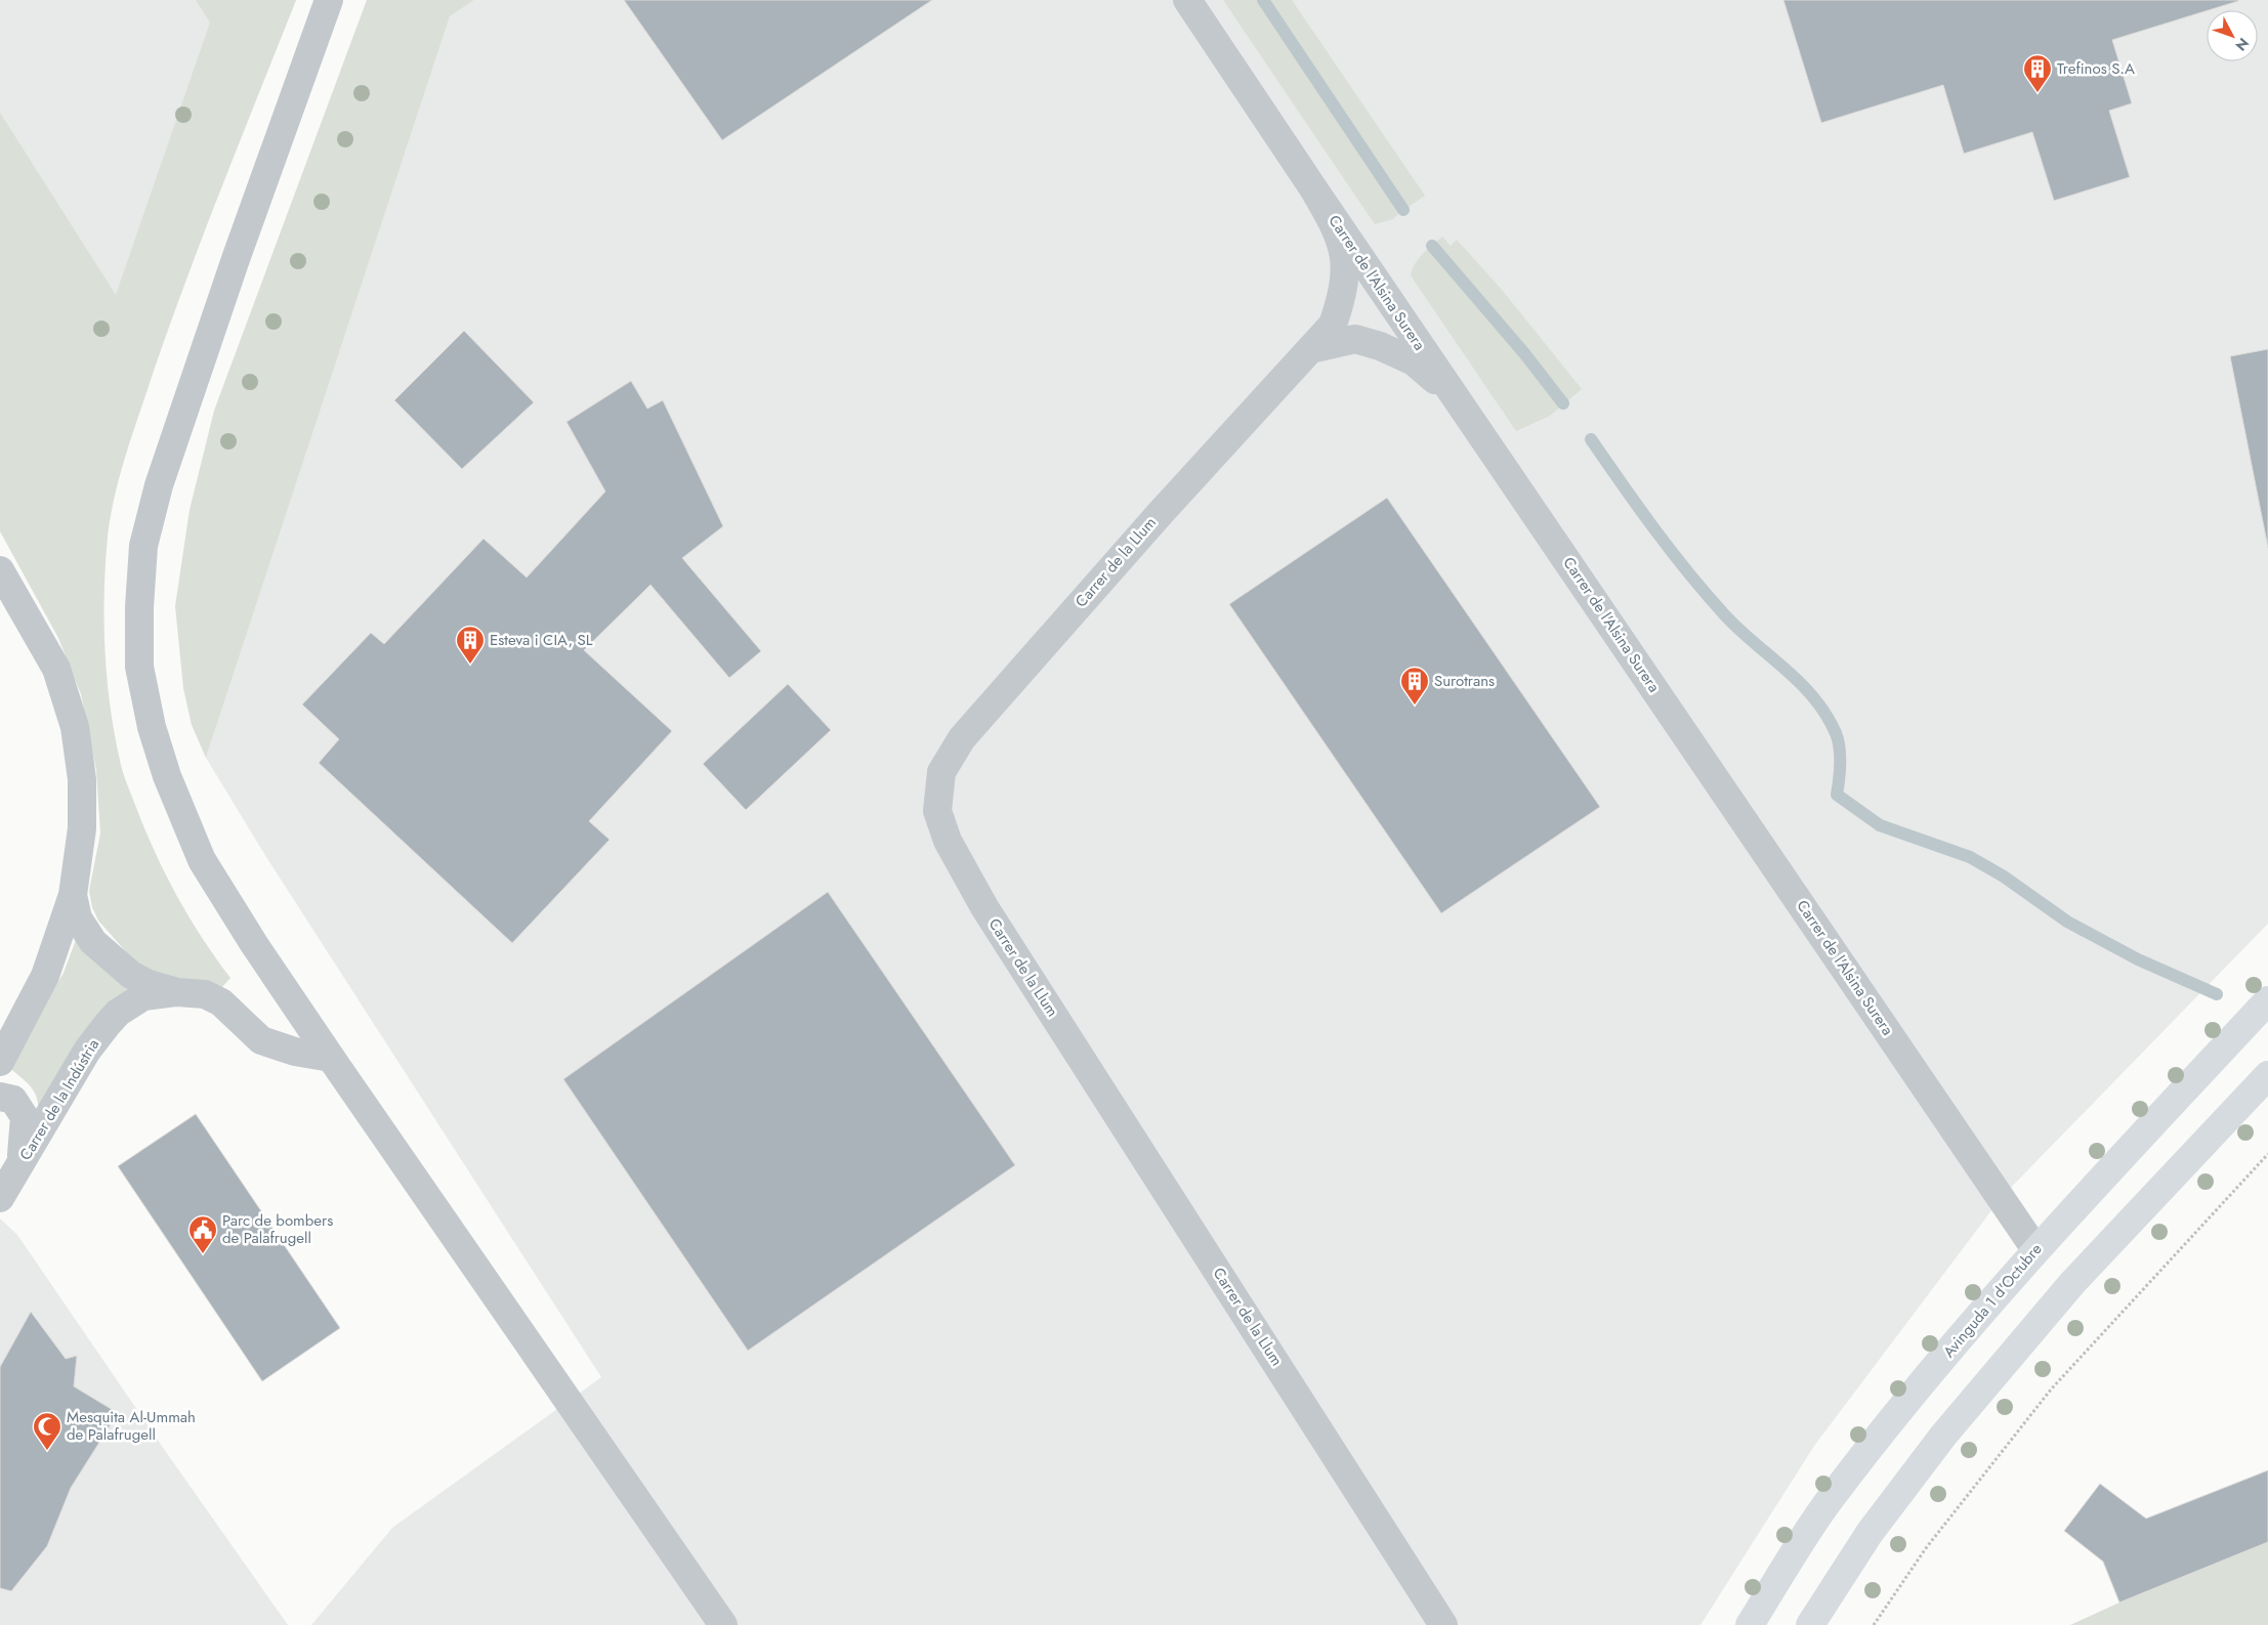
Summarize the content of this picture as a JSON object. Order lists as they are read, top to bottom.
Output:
{
  "streets": {
    "main road": ["Avinguda 1 d'Octubre"],
    "street": ["Carrer de l'Alsina Surera", "Carrer de la Llum", "Carrer de la Indústria"]
  },
  "crossings": [
    ["Carrer de l'Alsina Surera", "Carrer de la Llum"],
    ["Carrer de l'Alsina Surera", "Avinguda 1 d'Octubre"]
  ],
  "places": {
    "building": ["Trefinos S.A", "Esteva i CIA, SL", "Surotrans"],
    "public building": ["Parc de bombers de Palafrugell"],
    "mosque": ["Mesquita Al-Ummah de Palafrugell"]
  },
  "north": "bottom right"
}
